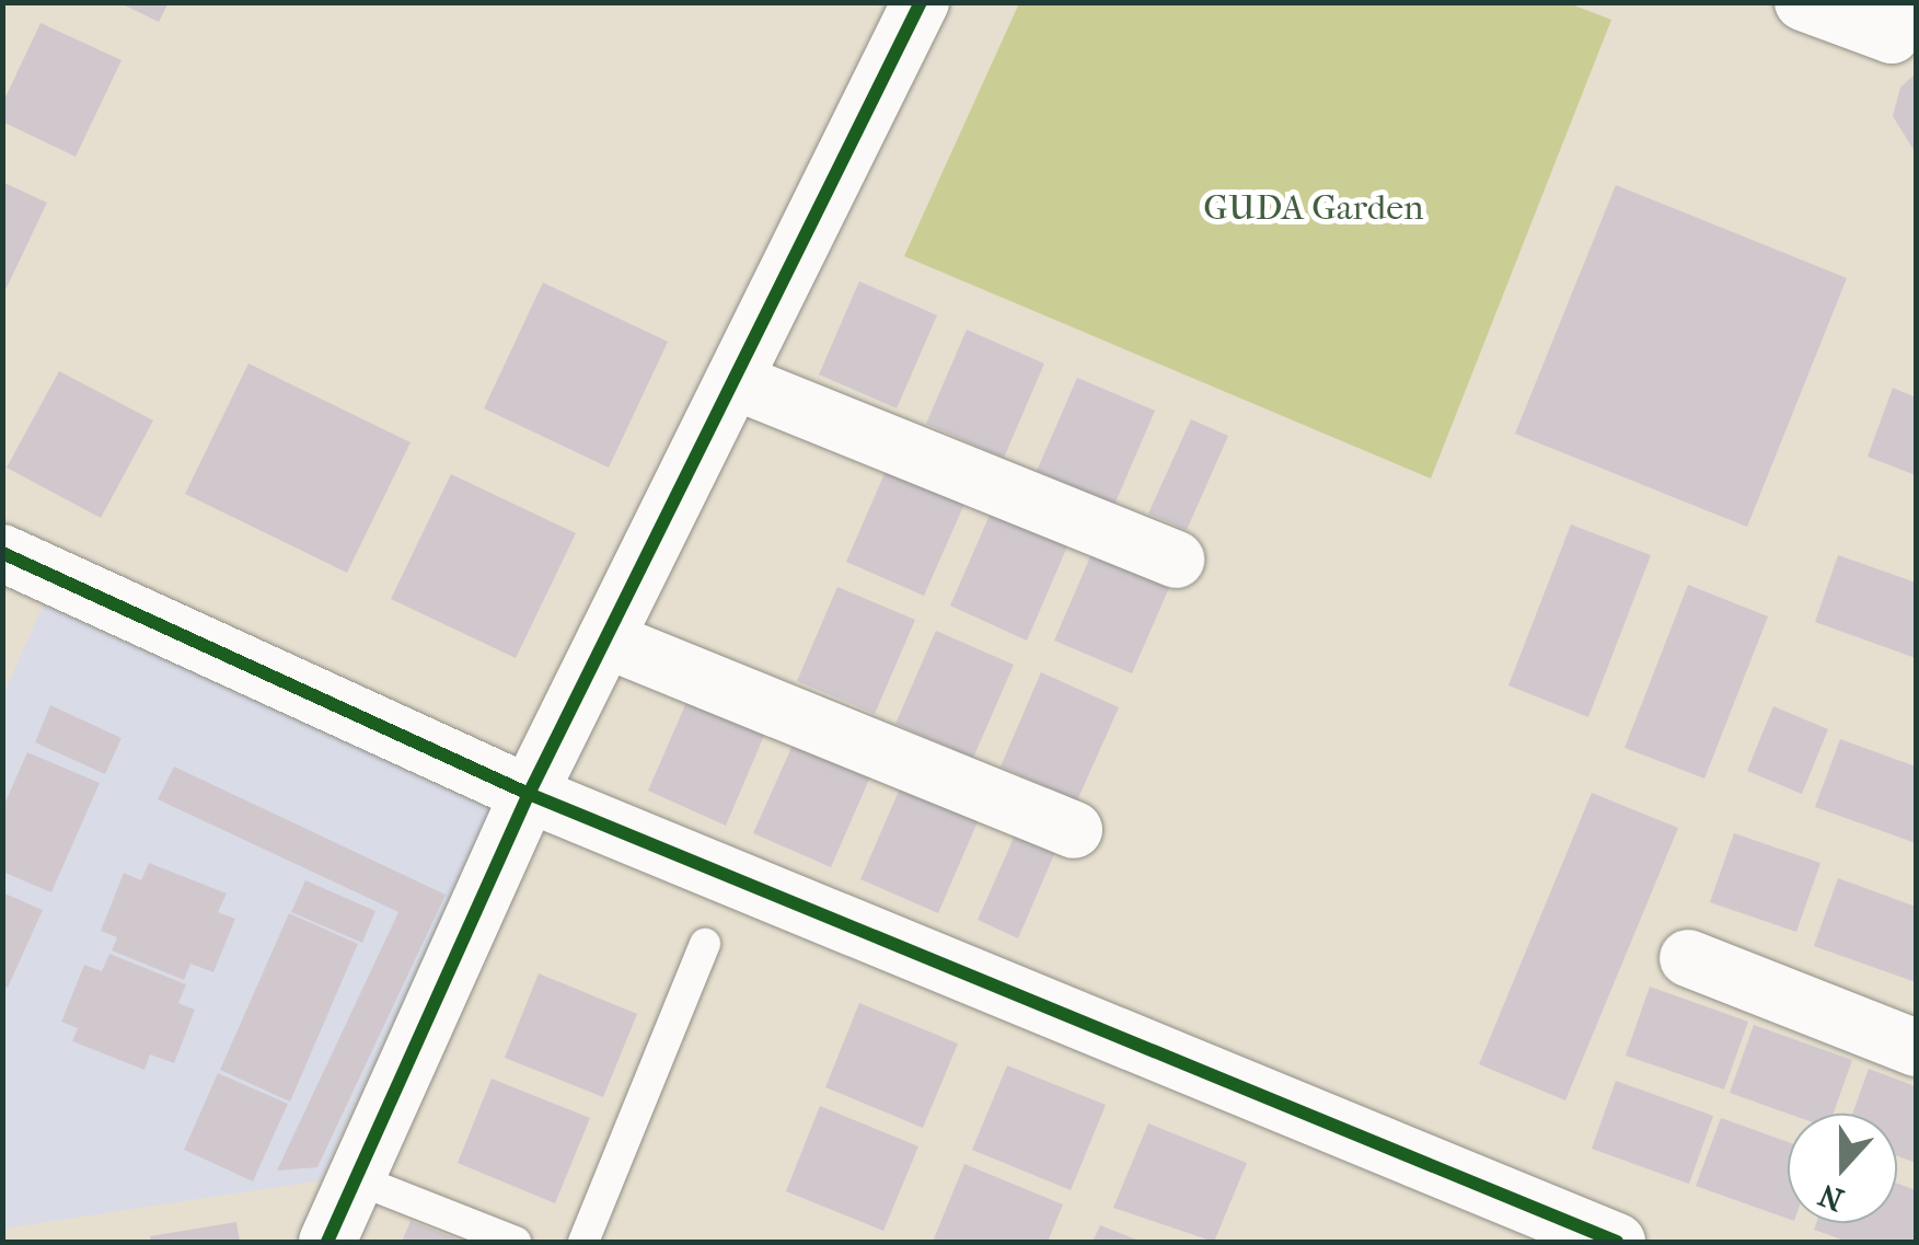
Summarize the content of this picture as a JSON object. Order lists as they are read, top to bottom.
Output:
{
  "parks": ["GUDA Garden"],
  "north": "bottom"
}
